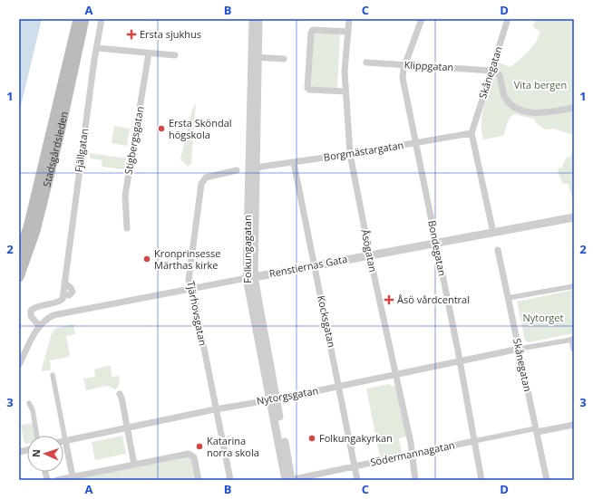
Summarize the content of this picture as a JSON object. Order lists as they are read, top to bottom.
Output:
{
  "streets": {
    "main road": ["Stadsgårdsleden"],
    "street": [
      "Klippgatan",
      "Skånegatan",
      "Stigbergsgatan",
      "Fjällgatan",
      "Borgmästargatan",
      "Bondegatan",
      "Folkungagatan",
      "Åsögatan",
      "Renstiernas Gata",
      "Tjärhovsgatan",
      "Kocksgatan",
      "Nytorgsgatan",
      "Södermannagatan"
    ]
  },
  "crossings": [
    ["Klippgatan", "Skånegatan"],
    ["Klippgatan", "Bondegatan"],
    ["Skånegatan", "Borgmästargatan"],
    ["Skånegatan", "Renstiernas Gata"],
    ["Skånegatan", "Nytorgsgatan"],
    ["Skånegatan", "Södermannagatan"],
    ["Fjällgatan", "Renstiernas Gata"],
    ["Borgmästargatan", "Bondegatan"],
    ["Borgmästargatan", "Folkungagatan"],
    ["Borgmästargatan", "Åsögatan"],
    ["Borgmästargatan", "Kocksgatan"],
    ["Bondegatan", "Renstiernas Gata"],
    ["Bondegatan", "Nytorgsgatan"],
    ["Bondegatan", "Södermannagatan"],
    ["Folkungagatan", "Renstiernas Gata"],
    ["Folkungagatan", "Nytorgsgatan"],
    ["Folkungagatan", "Södermannagatan"],
    ["Åsögatan", "Renstiernas Gata"],
    ["Åsögatan", "Nytorgsgatan"],
    ["Åsögatan", "Södermannagatan"],
    ["Renstiernas Gata", "Tjärhovsgatan"],
    ["Renstiernas Gata", "Kocksgatan"],
    ["Tjärhovsgatan", "Nytorgsgatan"],
    ["Kocksgatan", "Nytorgsgatan"],
    ["Kocksgatan", "Södermannagatan"]
  ],
  "parks": ["Vita bergen", "Nytorget"],
  "places": {
    "health": ["Ersta sjukhus", "Åsö vårdcentral"],
    "other": [
      "Ersta Sköndal högskola",
      "Kronprinsesse Märthas kirke",
      "Folkungakyrkan",
      "Katarina norra skola"
    ]
  },
  "north": "left",
  "grid": {
    "columns": [
      "A",
      "B",
      "C",
      "D"
    ],
    "rows": ["1", "2", "3"]
  }
}
